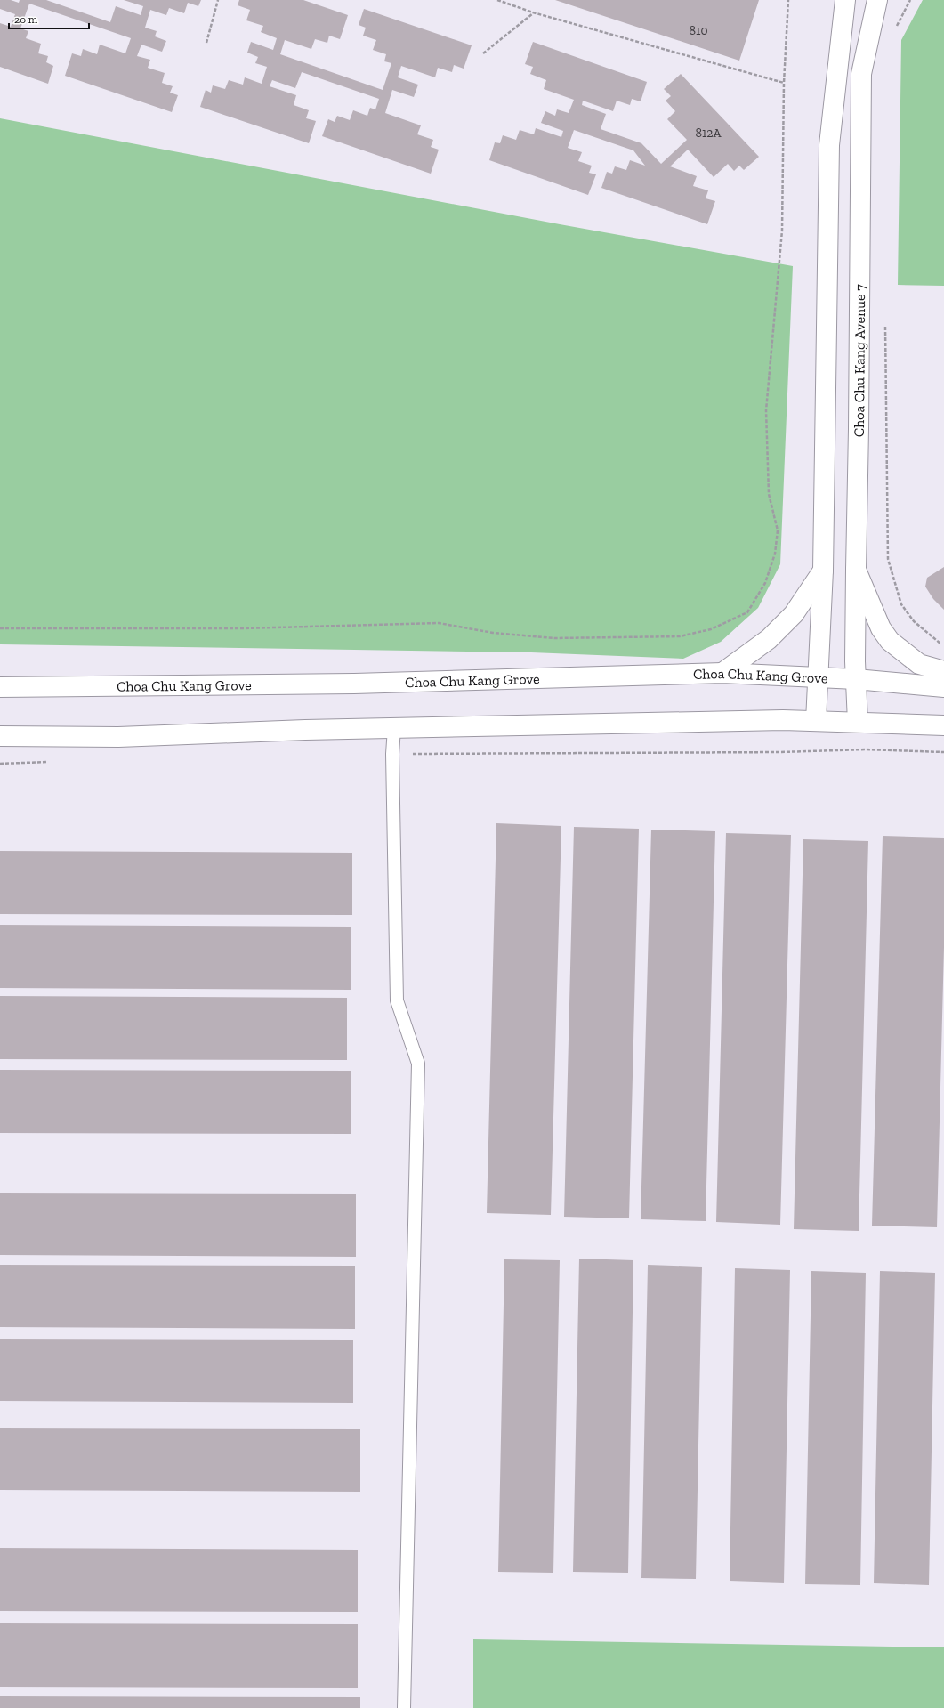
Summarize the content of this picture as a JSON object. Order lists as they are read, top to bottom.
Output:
{
  "streets": {
    "street": ["Choa Chu Kang Avenue 7", "Choa Chu Kang Grove"]
  },
  "crossings": [
    ["Choa Chu Kang Avenue 7", "Choa Chu Kang Grove"]
  ],
  "house_numbers": ["810", "812A"],
  "scale_bar": "20 m"
}
